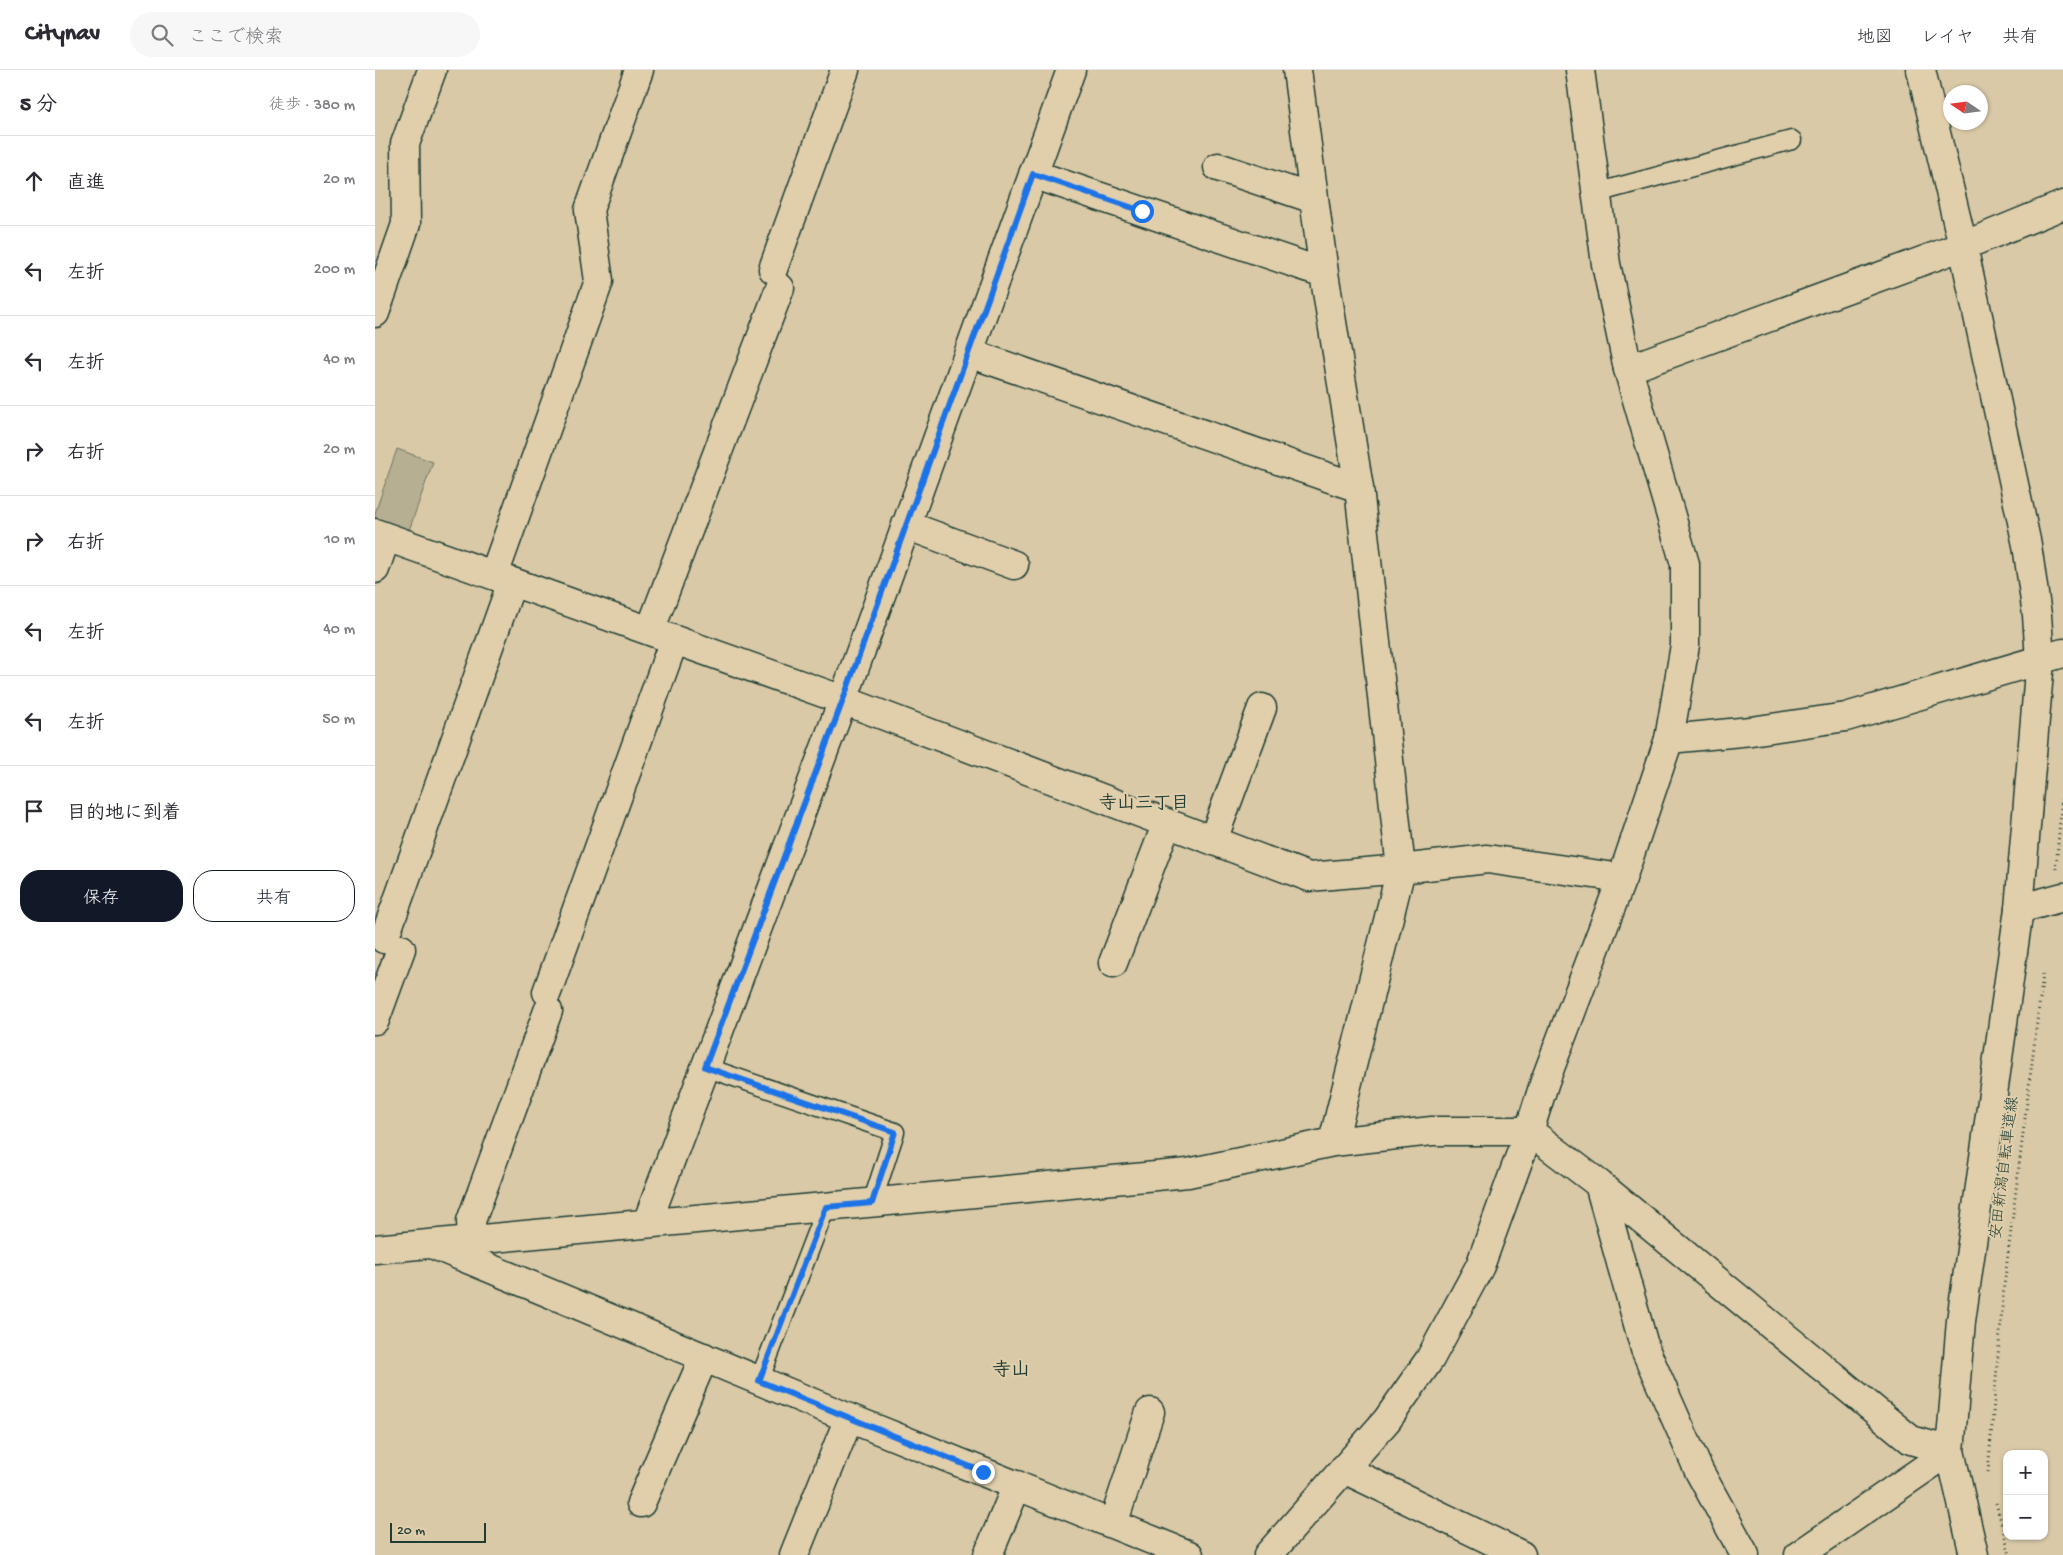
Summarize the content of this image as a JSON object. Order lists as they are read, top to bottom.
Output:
{
  "streets": {
    "path": ["安田新潟自転車道線"]
  },
  "districts": ["寺山三丁目", "寺山"],
  "scale_bar": "20 m",
  "north": "left",
  "page": {
    "header": "Citynav",
    "search": "ここで検索",
    "nav": ["地図", "レイヤ", "共有"],
    "heading": ["5 分", "徒歩 · 380 m"],
    "list": [
      ["直進", "20 m"],
      ["左折", "200 m"],
      ["左折", "40 m"],
      ["右折", "20 m"],
      ["右折", "10 m"],
      ["左折", "40 m"],
      ["左折", "50 m"],
      "目的地に到着"
    ],
    "buttons": ["保存", "共有"],
    "map_buttons": ["+", "−"],
    "scale": "20 m"
  }
}
